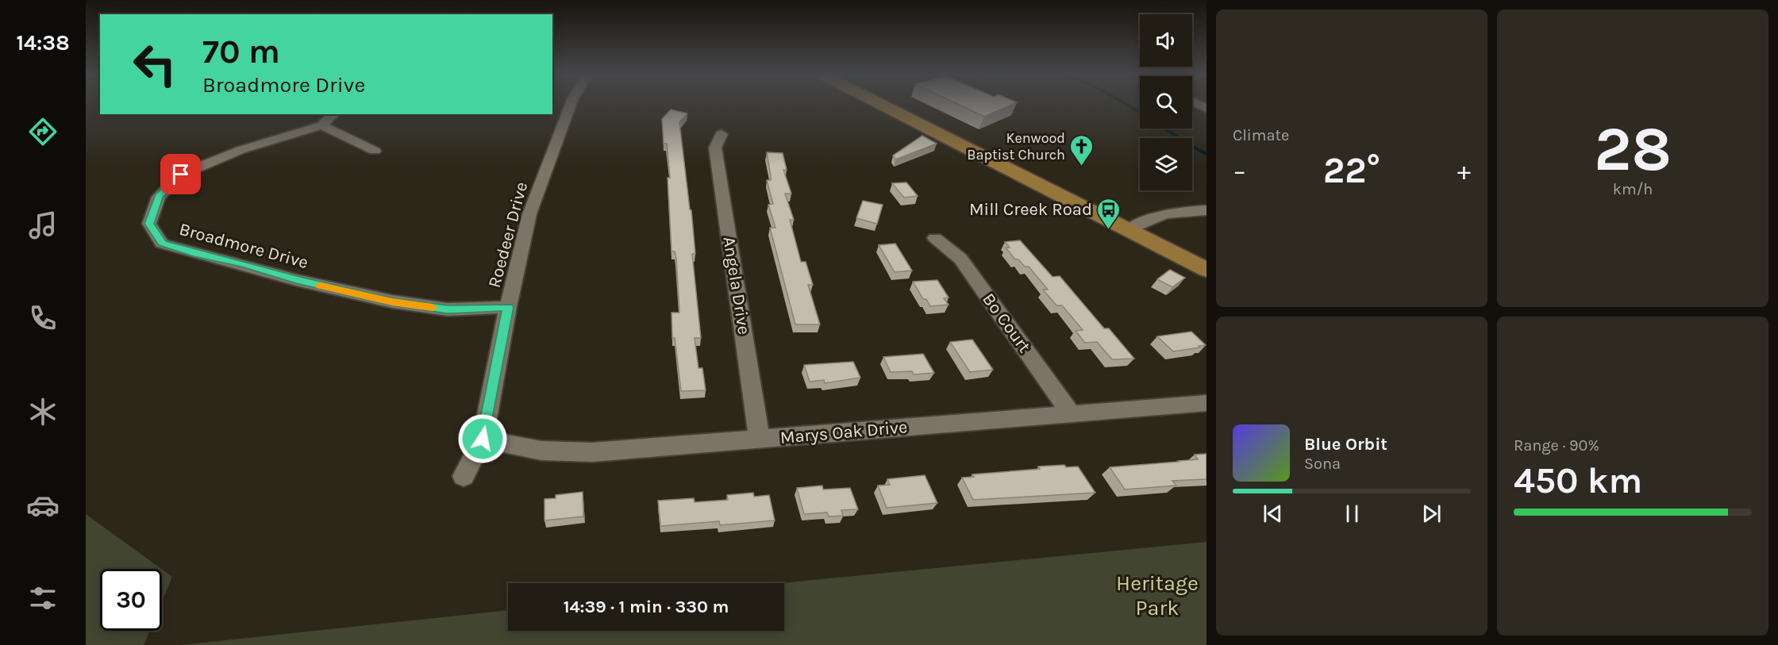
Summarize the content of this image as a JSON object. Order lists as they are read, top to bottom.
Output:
{
  "streets": {
    "street": [
      "Roedeer Drive",
      "Broadmore Drive",
      "Angela Drive",
      "Bo Court",
      "Marys Oak Drive"
    ]
  },
  "crossings": [
    ["Roedeer Drive", "Broadmore Drive"],
    ["Roedeer Drive", "Marys Oak Drive"],
    ["Angela Drive", "Marys Oak Drive"],
    ["Bo Court", "Marys Oak Drive"]
  ],
  "parks": ["Heritage Park"],
  "places": {
    "church": ["Kenwood Baptist Church"],
    "bus stop": ["Mill Creek Road"]
  },
  "page": {
    "tabs": "14:38",
    "tile": [
      "Climate",
      ["28", "km/h"],
      ["Range · 90%", "450 km"]
    ],
    "turn": ["70 m", "Broadmore Drive"],
    "heat": ["−", "22°", "+"],
    "song": ["Blue Orbit", "Sona"],
    "limit": "30",
    "trip": "14:39 · 1 min · 330 m"
  }
}
